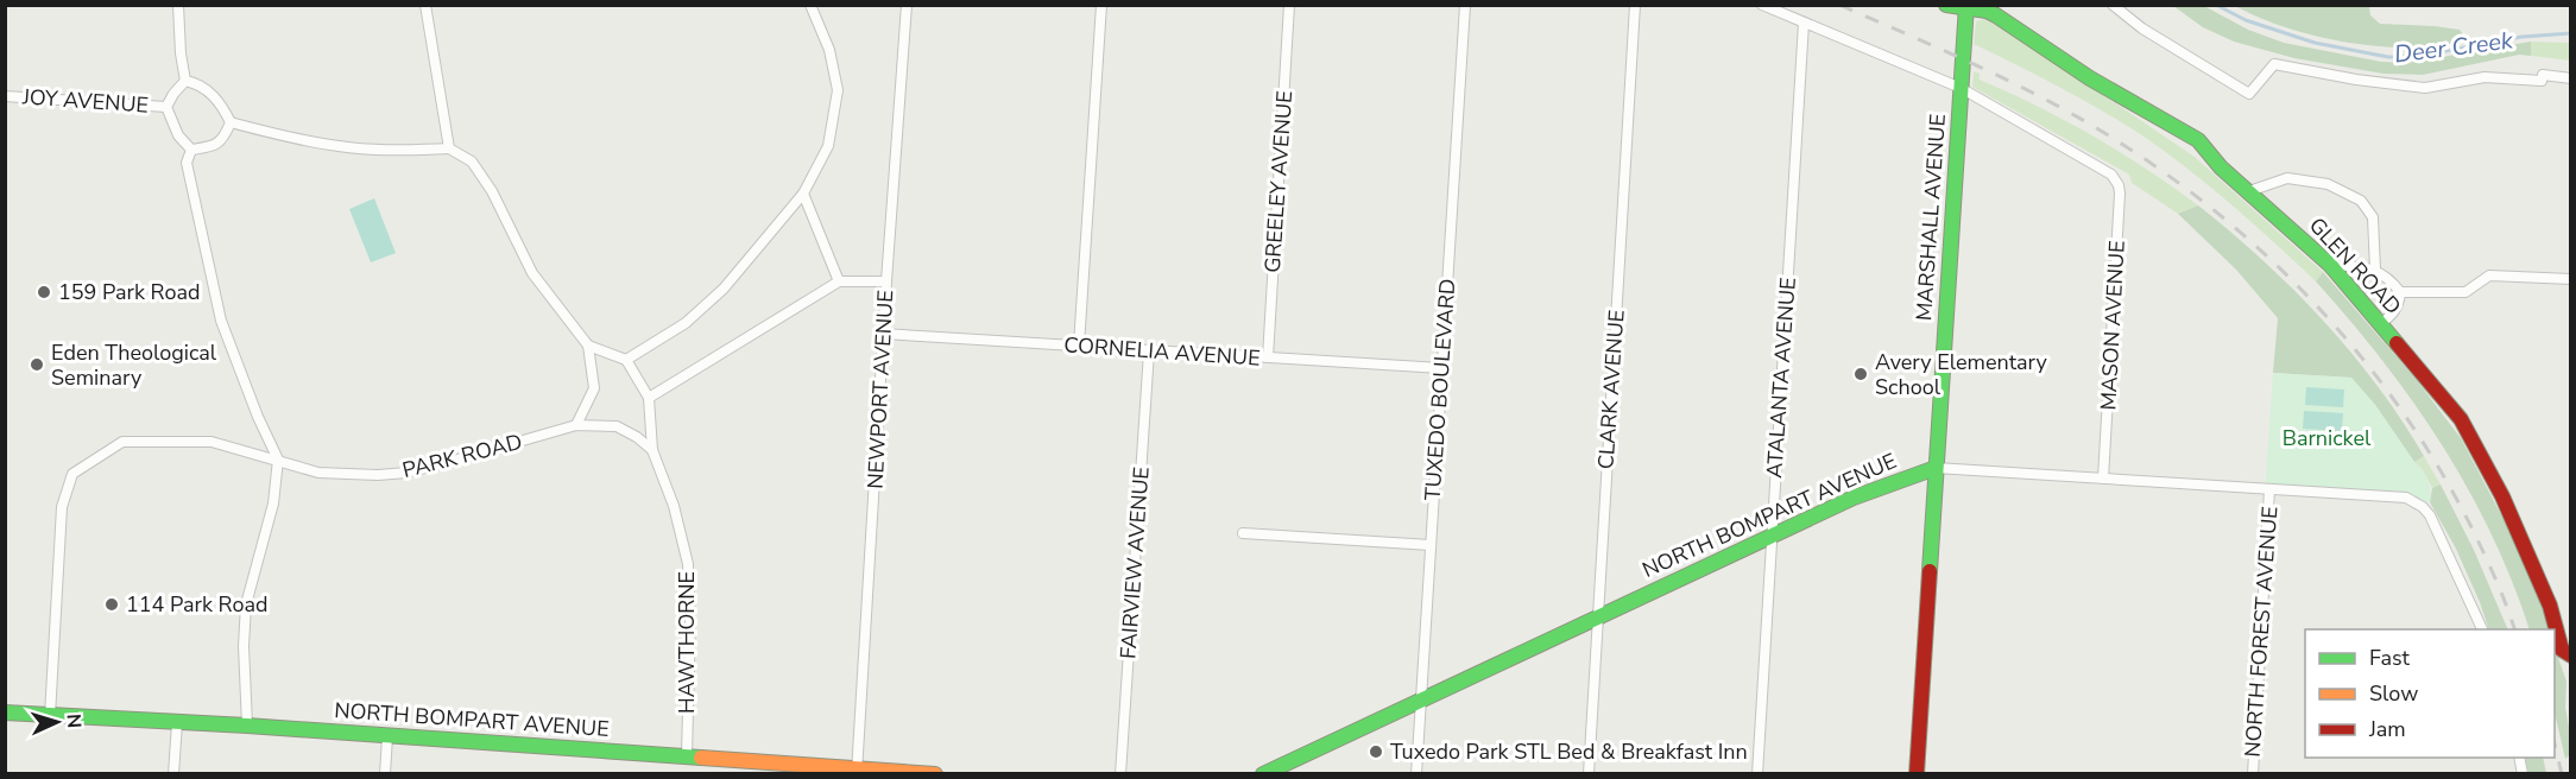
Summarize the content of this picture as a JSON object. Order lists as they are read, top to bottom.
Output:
{
  "streets": {
    "street": [
      "JOY AVENUE",
      "GREELEY AVENUE",
      "MARSHALL AVENUE",
      "GLEN ROAD",
      "MASON AVENUE",
      "CORNELIA AVENUE",
      "ATALANTA AVENUE",
      "NEWPORT AVENUE",
      "TUXEDO BOULEVARD",
      "CLARK AVENUE",
      "PARK ROAD",
      "NORTH BOMPART AVENUE",
      "FAIRVIEW AVENUE",
      "NORTH FOREST AVENUE",
      "HAWTHORNE"
    ]
  },
  "crossings": [
    ["GREELEY AVENUE", "CORNELIA AVENUE"],
    ["MARSHALL AVENUE", "GLEN ROAD"],
    ["MARSHALL AVENUE", "MASON AVENUE"],
    ["MARSHALL AVENUE", "NORTH BOMPART AVENUE"],
    ["MASON AVENUE", "NORTH BOMPART AVENUE"],
    ["CORNELIA AVENUE", "NEWPORT AVENUE"],
    ["CORNELIA AVENUE", "TUXEDO BOULEVARD"],
    ["CORNELIA AVENUE", "FAIRVIEW AVENUE"],
    ["ATALANTA AVENUE", "NORTH BOMPART AVENUE"],
    ["NEWPORT AVENUE", "NORTH BOMPART AVENUE"],
    ["TUXEDO BOULEVARD", "NORTH BOMPART AVENUE"],
    ["CLARK AVENUE", "NORTH BOMPART AVENUE"],
    ["PARK ROAD", "NORTH BOMPART AVENUE"],
    ["PARK ROAD", "HAWTHORNE"],
    ["NORTH BOMPART AVENUE", "NORTH FOREST AVENUE"],
    ["NORTH BOMPART AVENUE", "HAWTHORNE"]
  ],
  "water": ["Deer Creek"],
  "parks": ["Barnickel"],
  "places": [
    "159 Park Road",
    "Eden Theological Seminary",
    "Avery Elementary School",
    "114 Park Road",
    "Tuxedo Park STL Bed & Breakfast Inn"
  ],
  "legend": ["Fast", "Slow", "Jam"],
  "north": "right"
}
